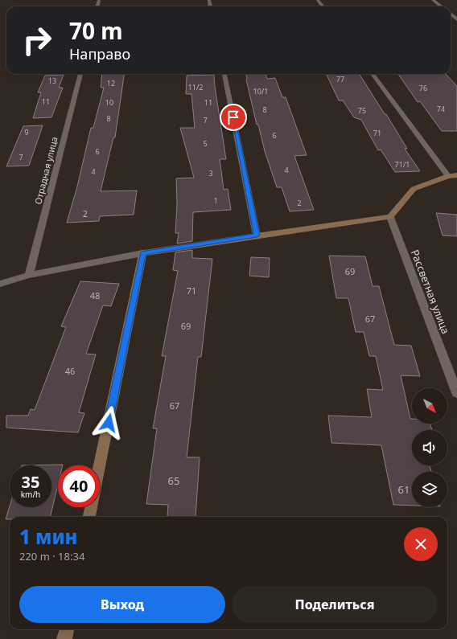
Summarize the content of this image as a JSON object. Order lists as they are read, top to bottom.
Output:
{
  "streets": {
    "street": ["Отрадная улица", "Рассветная улица"]
  },
  "house_numbers": [
    "77",
    "13",
    "12",
    "11/2",
    "76",
    "10/1",
    "11",
    "10",
    "11",
    "74",
    "8",
    "75",
    "8",
    "7",
    "9",
    "71",
    "6",
    "5",
    "6",
    "7",
    "71/1",
    "4",
    "4",
    "3",
    "1",
    "2",
    "2",
    "69",
    "71",
    "48",
    "67",
    "69",
    "46",
    "67",
    "65",
    "61"
  ],
  "north": "bottom right",
  "page": {
    "turn": ["70 m", "Направо"],
    "speed": "35 km/h",
    "limit": "40",
    "heading": ["1 мин", "220 m · 18:34"],
    "buttons": ["Выход", "Поделиться"]
  }
}
